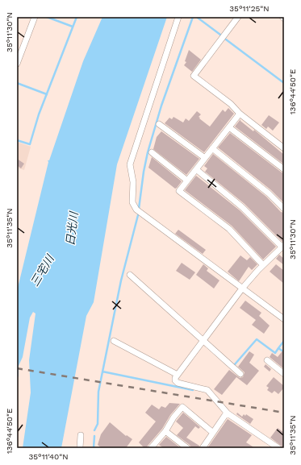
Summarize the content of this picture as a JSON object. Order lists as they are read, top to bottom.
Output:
{
  "water": ["日光川", "三宅川"],
  "coordinates": [
    "35°11'25\"N",
    "35°11'30\"N",
    "136°44'50\"E",
    "35°11'35\"N",
    "35°11'40\"N"
  ]
}
